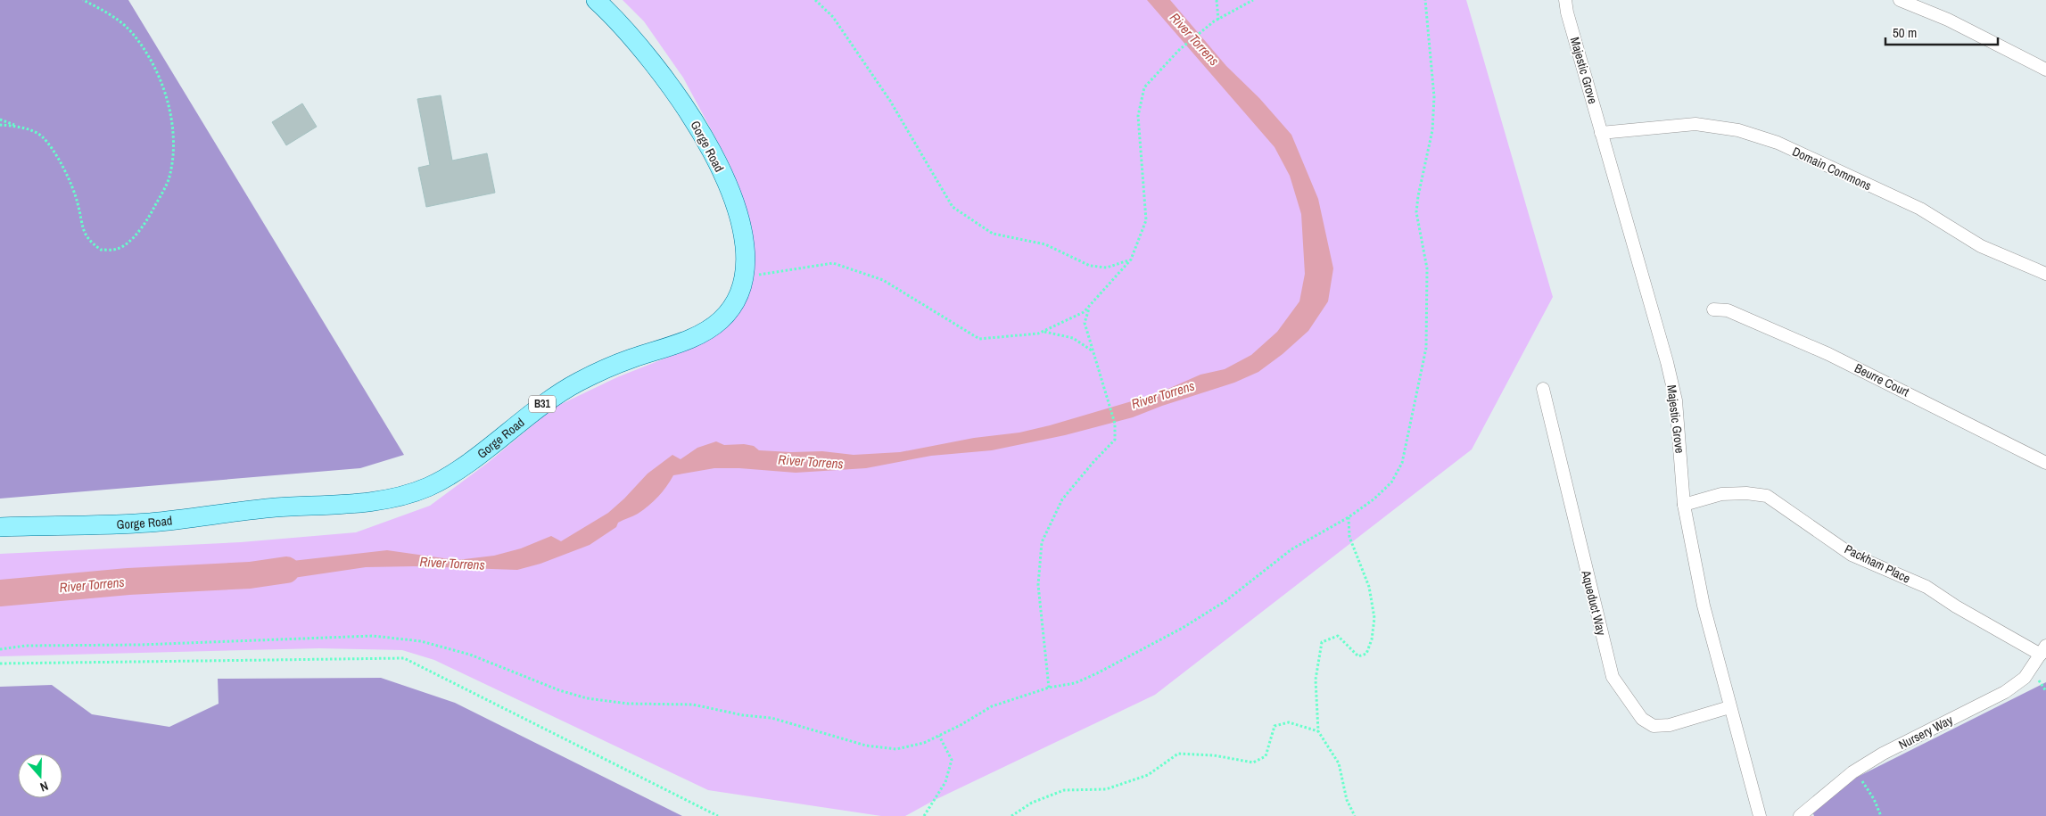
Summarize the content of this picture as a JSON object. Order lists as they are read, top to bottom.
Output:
{
  "streets": {
    "main road": ["Gorge Road", "B31"],
    "street": [
      "Majestic Grove",
      "Domain Commons",
      "Beurre Court",
      "Packham Place",
      "Aqueduct Way",
      "Nursery Way"
    ]
  },
  "crossings": [
    ["Majestic Grove", "Domain Commons"],
    ["Majestic Grove", "Packham Place"],
    ["Majestic Grove", "Aqueduct Way"],
    ["Packham Place", "Nursery Way"]
  ],
  "water": ["River Torrens"],
  "scale_bar": "50 m",
  "north": "bottom"
}
